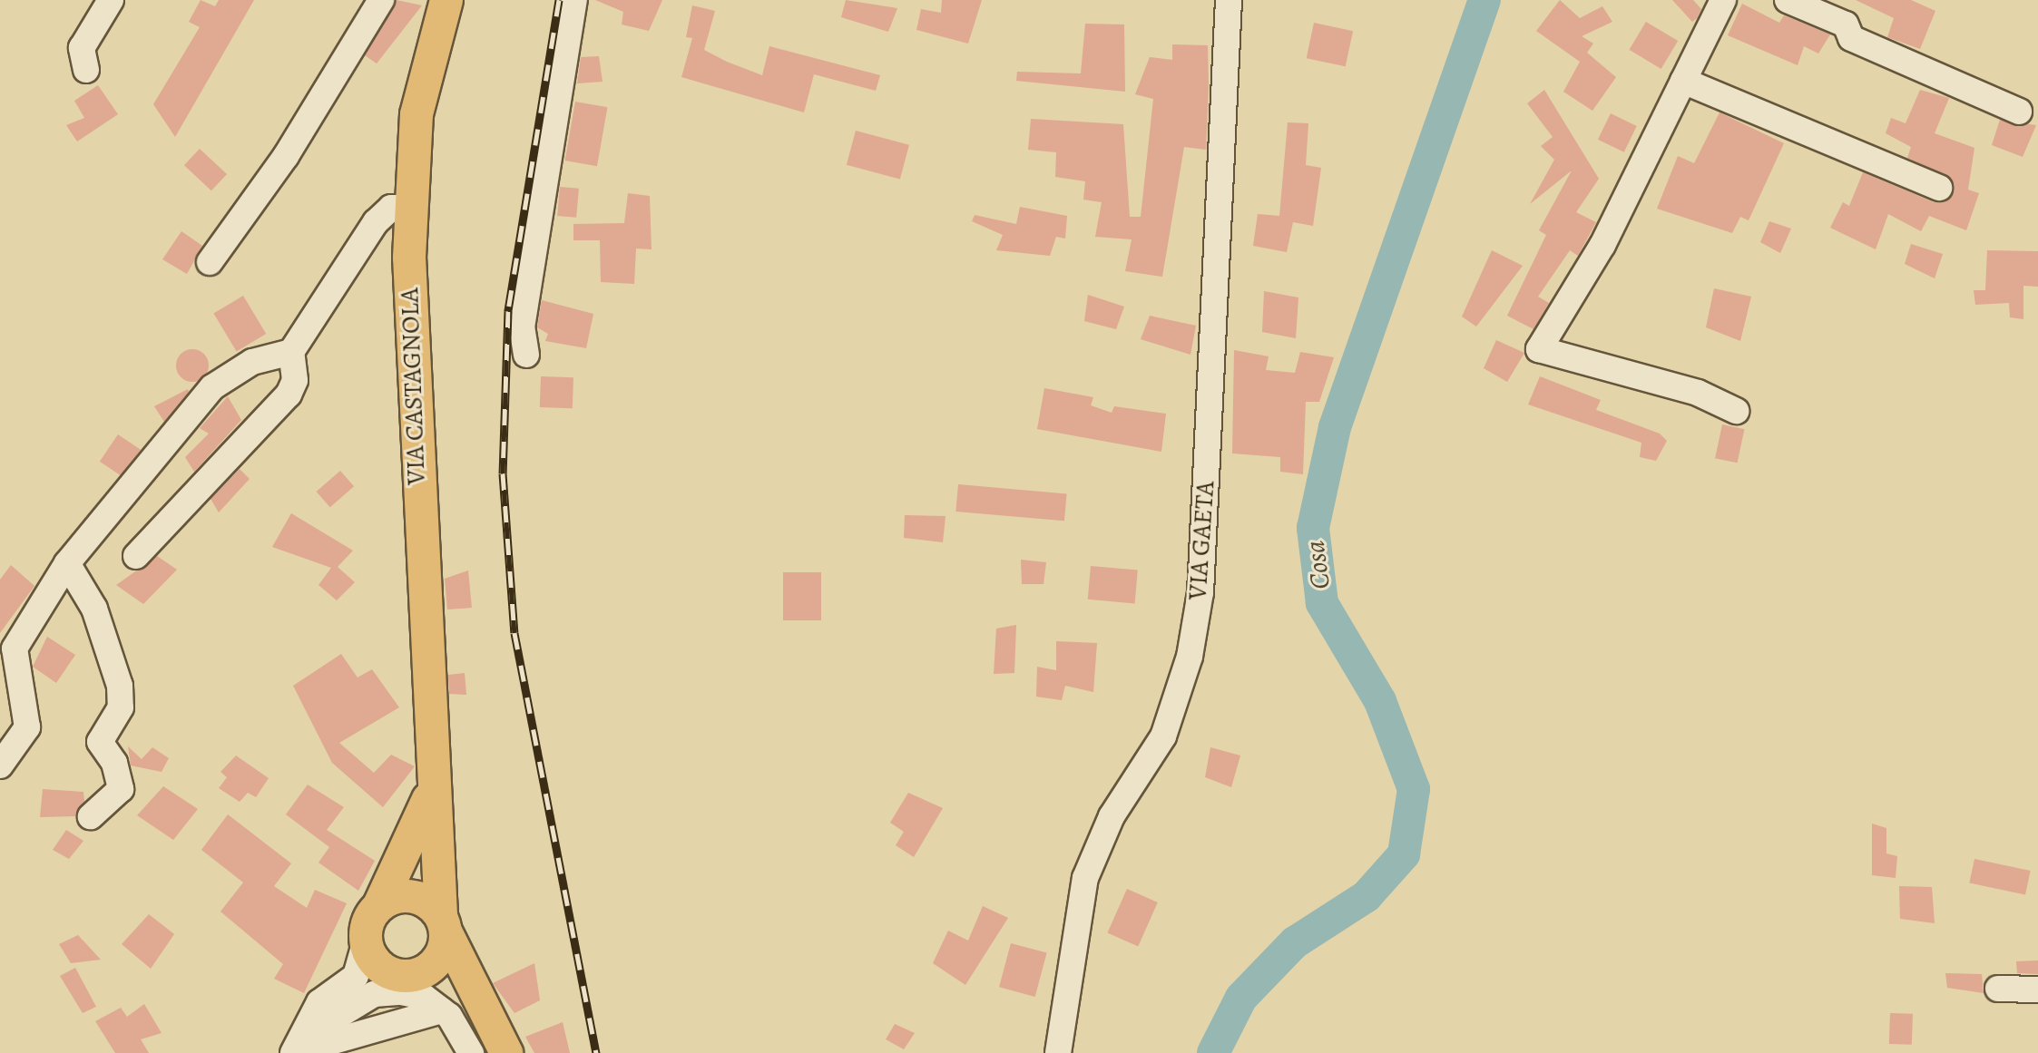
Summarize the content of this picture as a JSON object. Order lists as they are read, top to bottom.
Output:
{
  "streets": {
    "main road": ["VIA CASTAGNOLA"],
    "street": ["VIA GAETA"]
  },
  "water": ["Cosa"]
}
